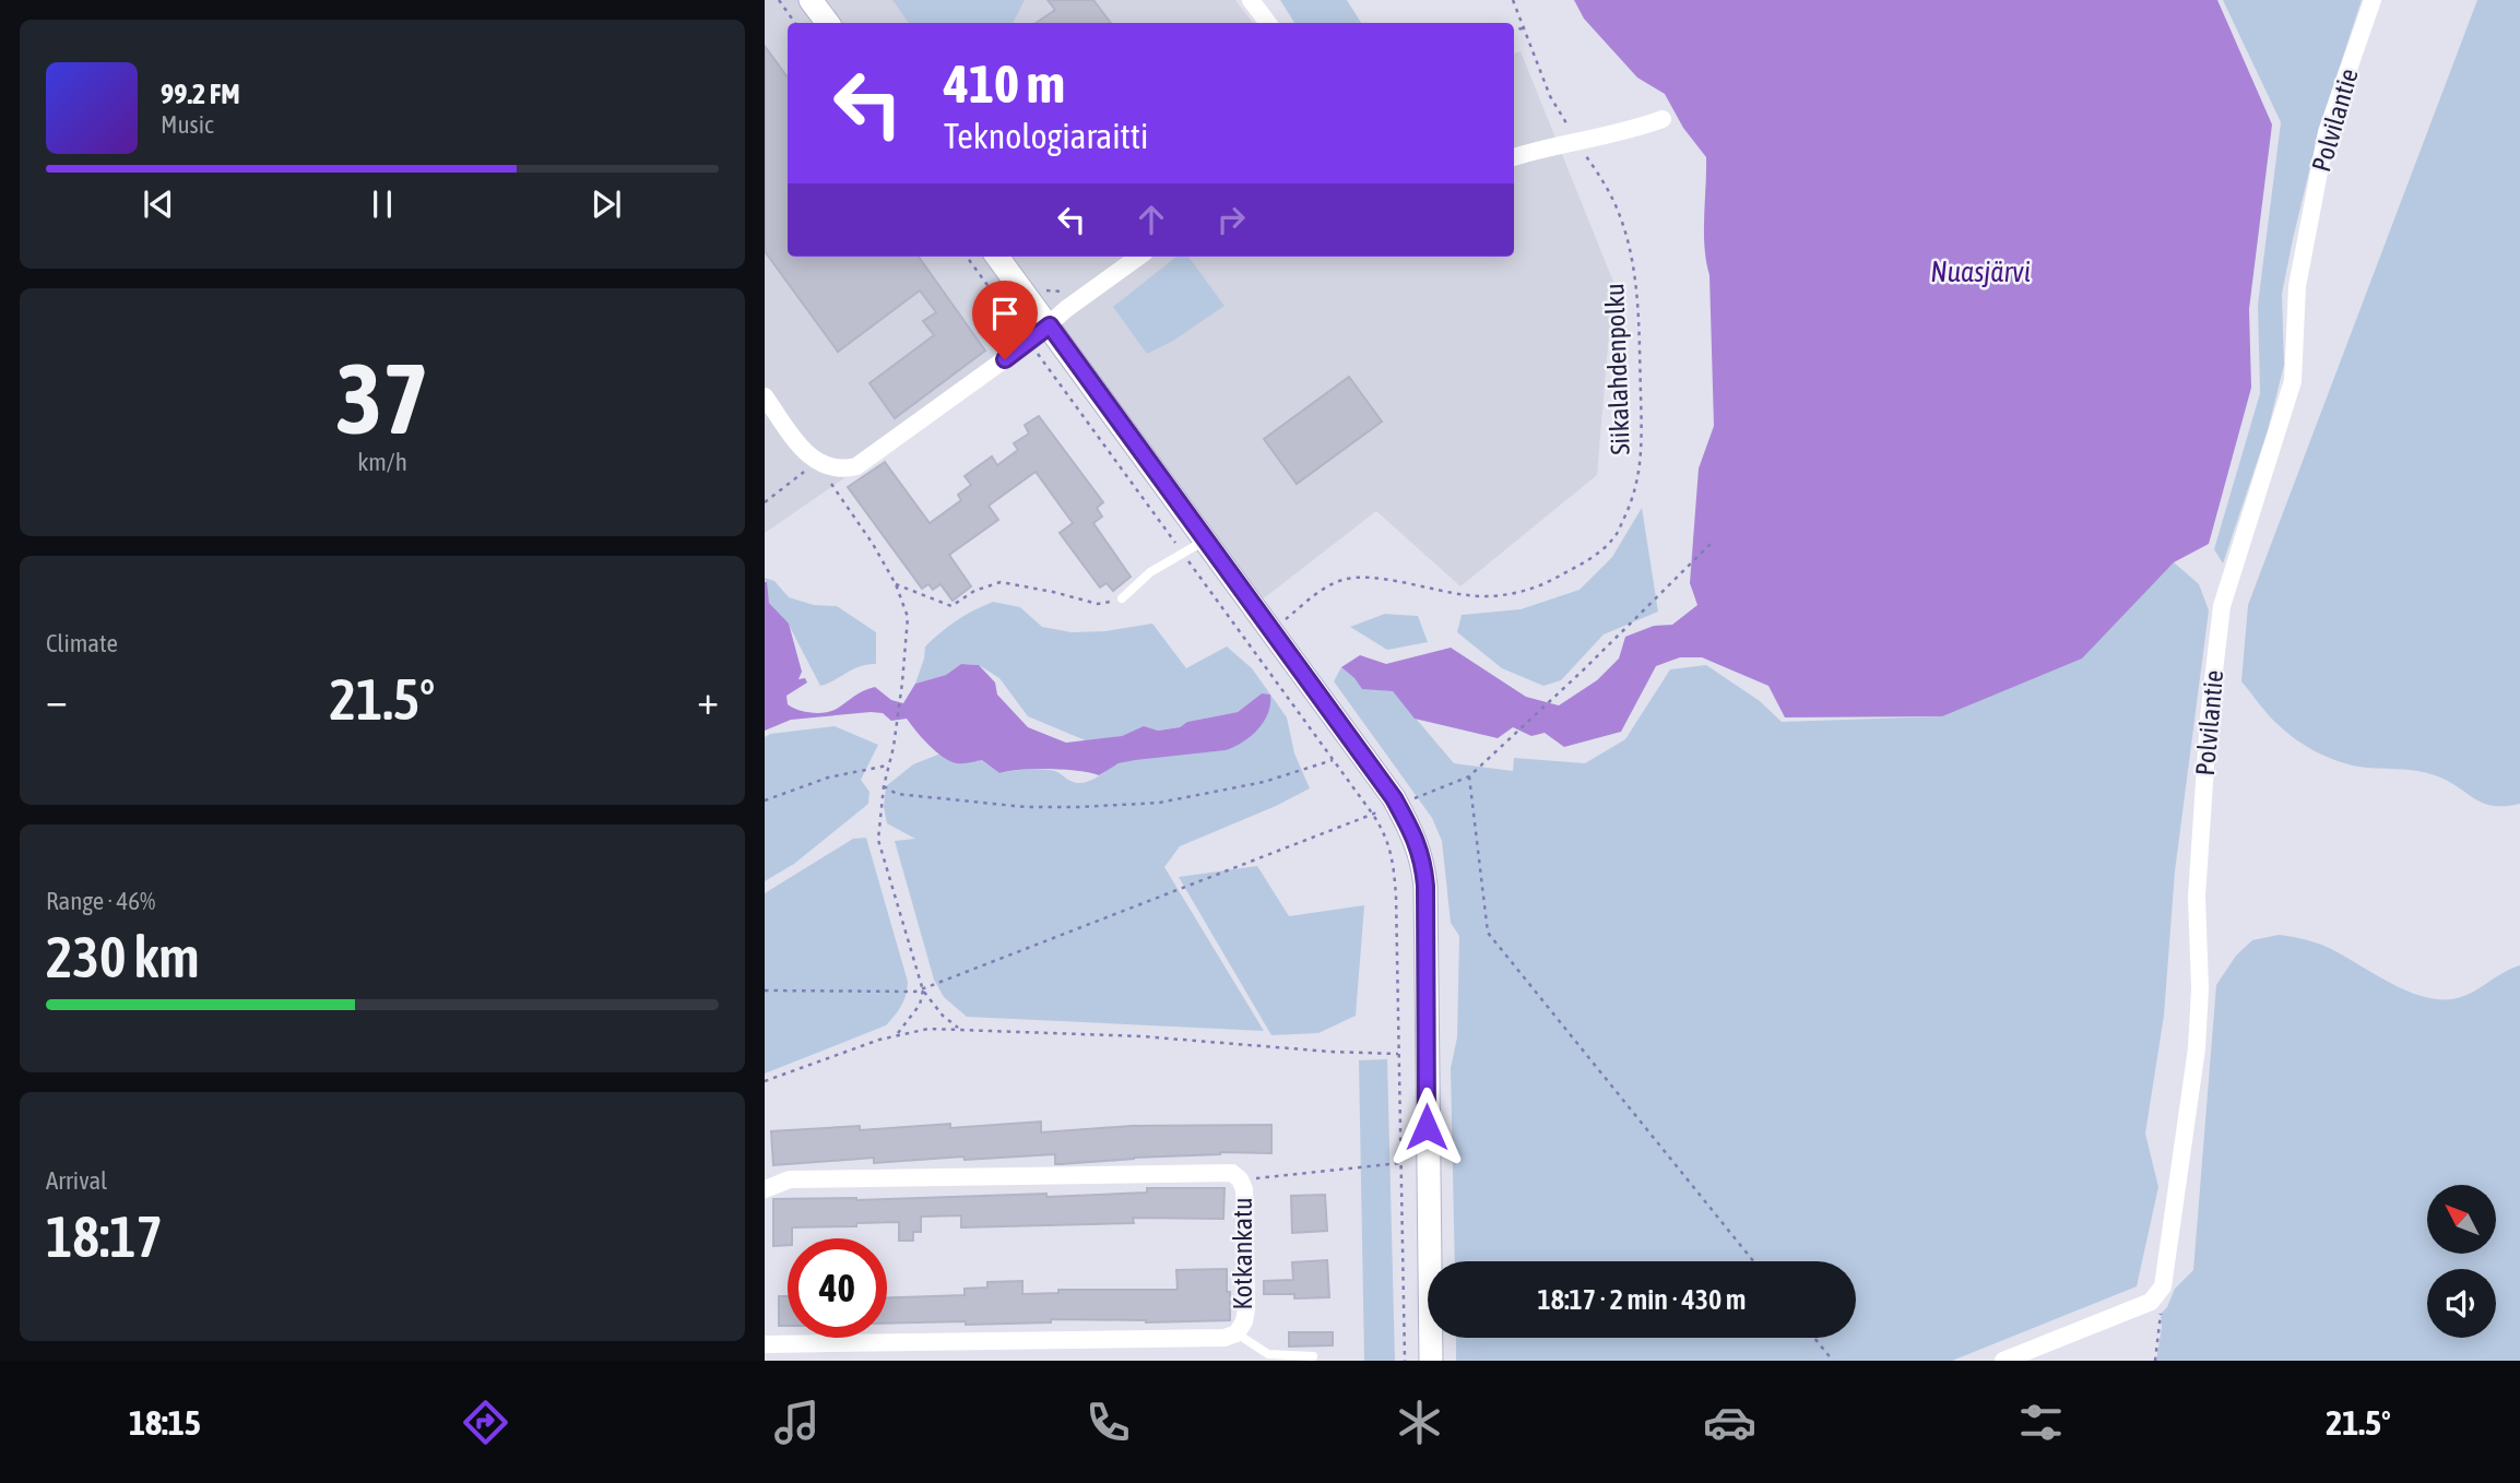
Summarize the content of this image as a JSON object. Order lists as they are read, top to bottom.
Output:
{
  "streets": {
    "street": ["Polvilantie", "Kotkankatu"],
    "path": ["Siikalahdenpolku"]
  },
  "water": ["Nuasjärvi"],
  "north": "top left",
  "page": {
    "turn": ["410 m", "Teknologiaraitti"],
    "song": ["99.2 FM", "Music"],
    "tile": [
      ["37", "km/h"],
      "Climate",
      ["Range · 46%", "230 km"],
      ["Arrival", "18:17"]
    ],
    "heat": ["−", "21.5°", "+"],
    "limit": "40",
    "trip": "18:17 · 2 min · 430 m",
    "tabs": ["18:15", "21.5°"]
  }
}
